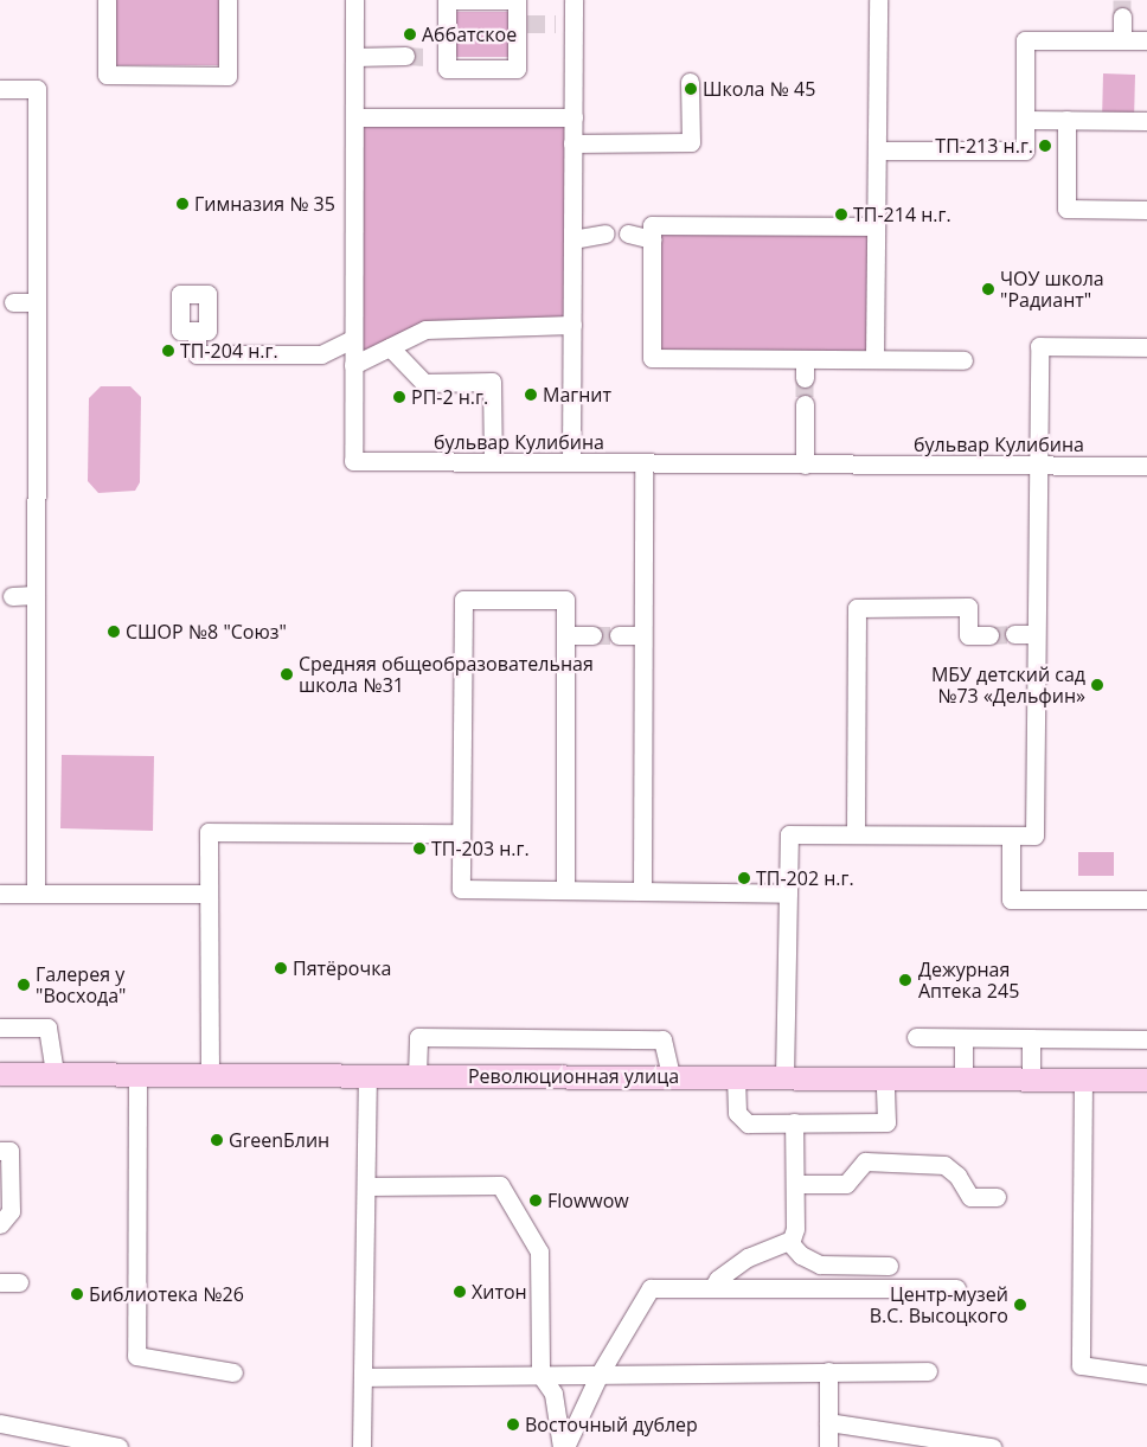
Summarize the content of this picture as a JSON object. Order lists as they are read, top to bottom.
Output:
{
  "streets": {
    "main road": ["Революционная улица"],
    "street": ["бульвар Кулибина"]
  },
  "places": [
    "Аббатское",
    "Школа № 45",
    "ТП-213 н.г.",
    "Гимназия № 35",
    "ТП-214 н.г.",
    "ЧОУ школа \"Радиант\"",
    "ТП-204 н.г.",
    "Магнит",
    "РП-2 н.г.",
    "СШОР №8 \"Союз\"",
    "Средняя общеобразовательная школа №31",
    "МБУ детский сад №73 «Дельфин»",
    "ТП-203 н.г.",
    "ТП-202 н.г.",
    "Пятёрочка",
    "Дежурная Аптека 245",
    "Галерея у \"Восхода\"",
    "GreenБлин",
    "Flowwow",
    "Хитон",
    "Библиотека №26",
    "Центр-музей В.С. Высоцкого",
    "Восточный дублер"
  ]
}
